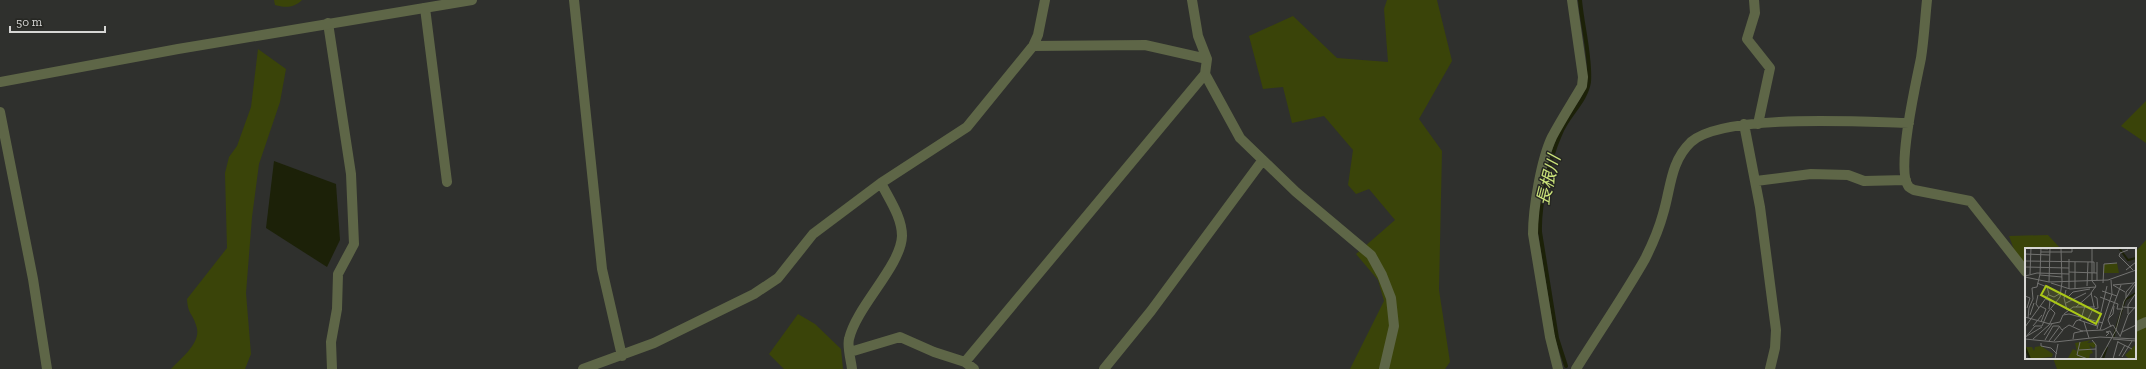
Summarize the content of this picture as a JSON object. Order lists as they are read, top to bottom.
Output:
{
  "water": ["長根川"],
  "scale_bar": "50 m"
}
